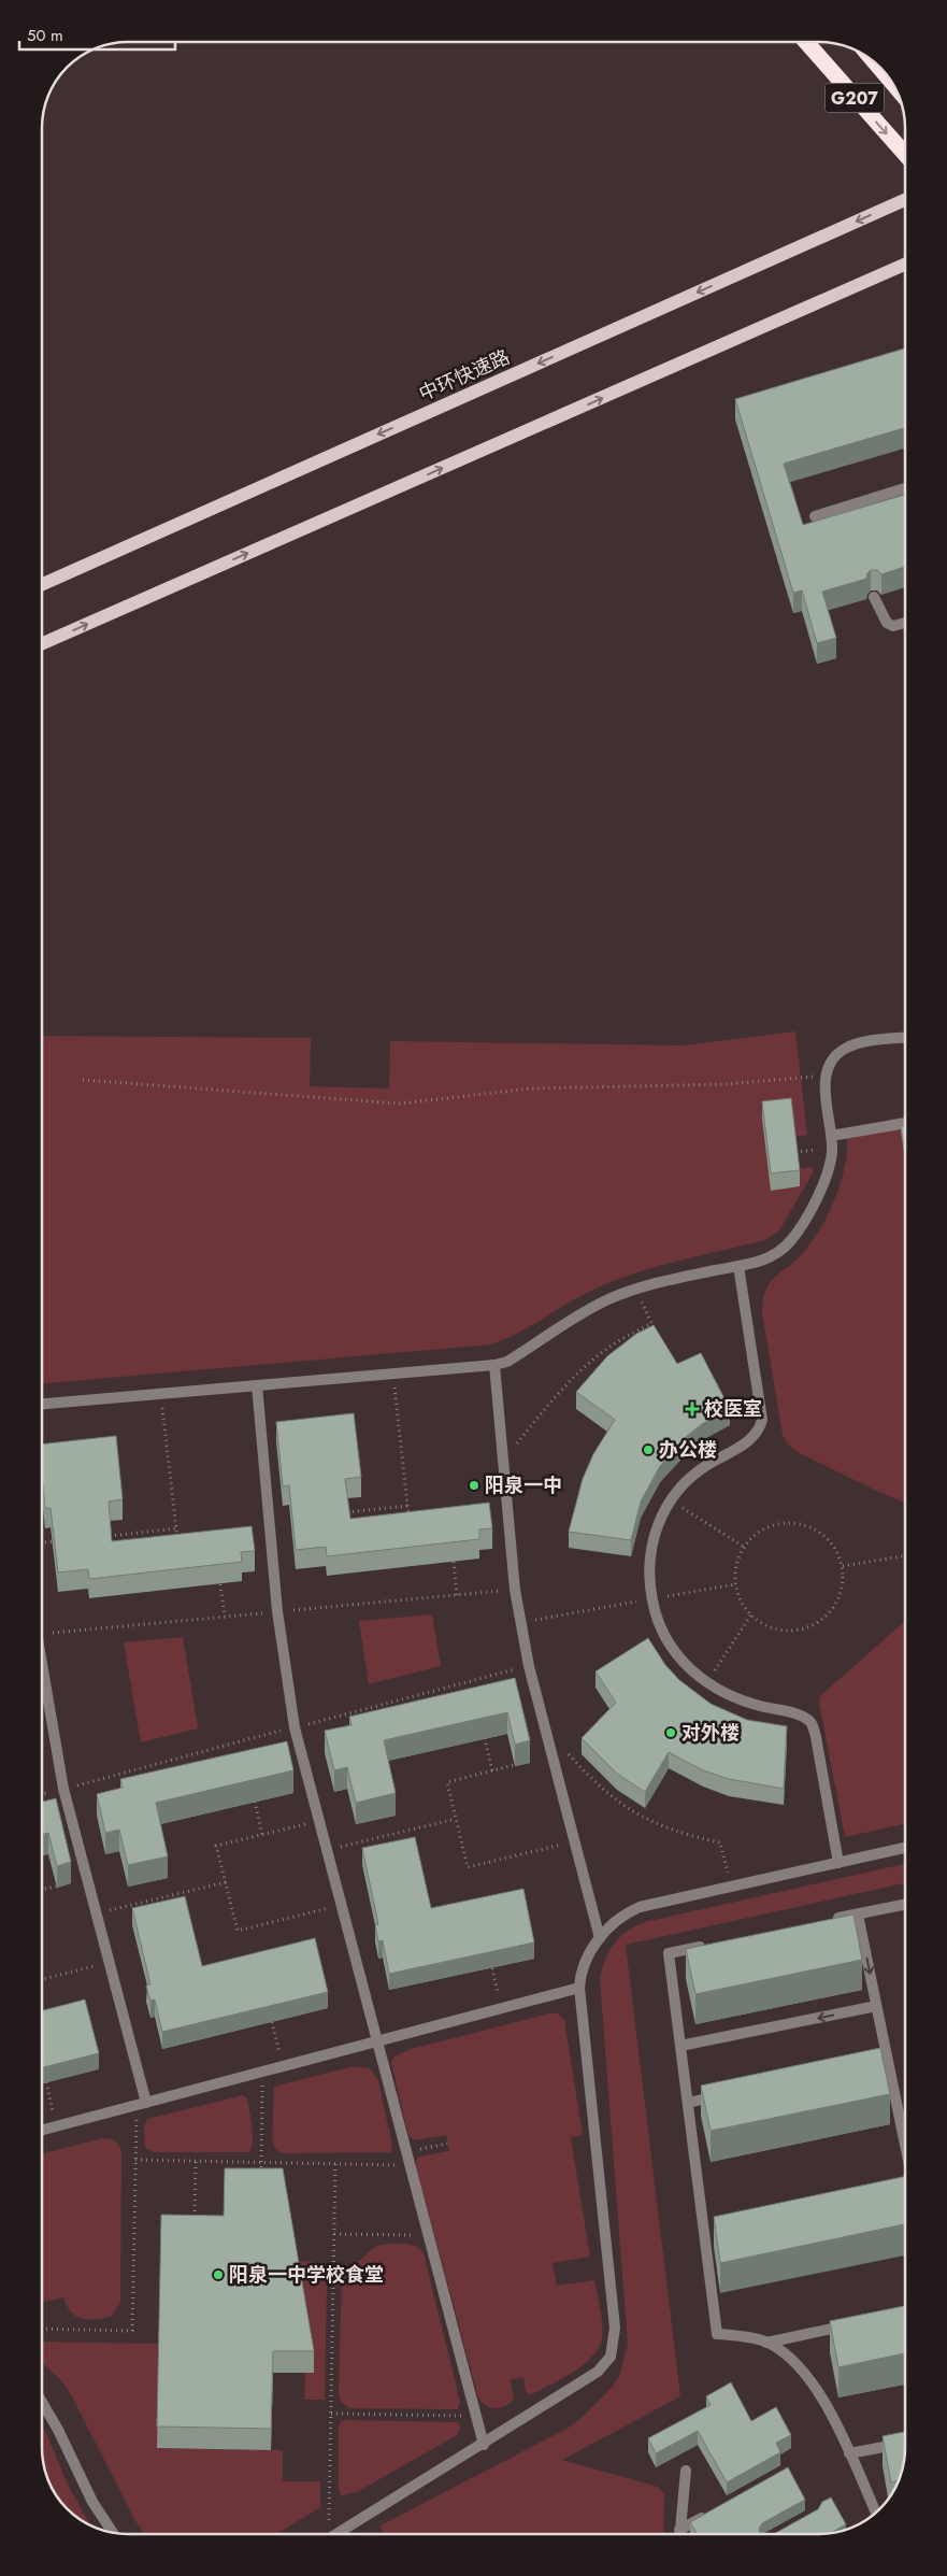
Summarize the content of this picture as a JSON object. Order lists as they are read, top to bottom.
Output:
{
  "streets": {
    "highway": ["G207"],
    "main road": ["中环快速路"]
  },
  "places": {
    "health": ["校医室"],
    "other": [
      "办公楼",
      "阳泉一中",
      "对外楼",
      "阳泉一中学校食堂"
    ]
  },
  "scale_bar": "50 m"
}
